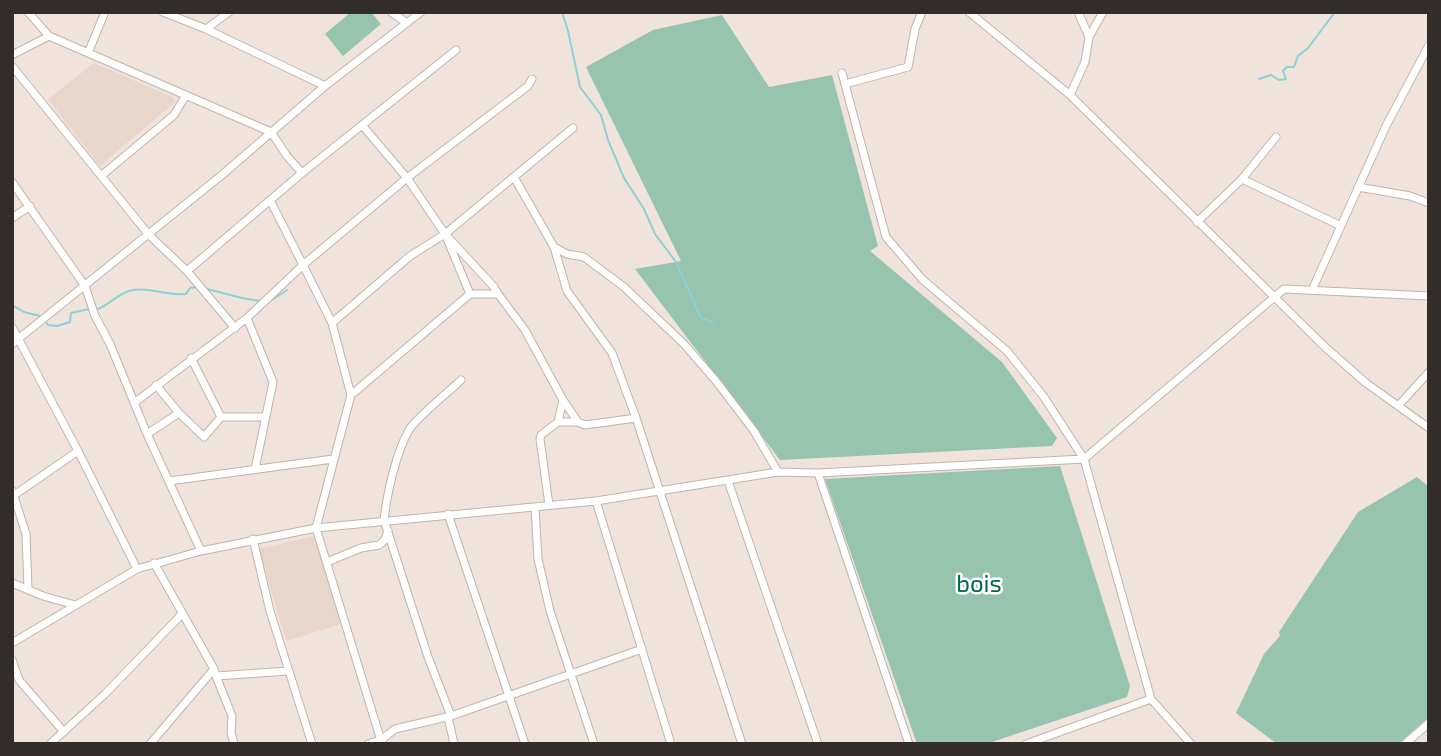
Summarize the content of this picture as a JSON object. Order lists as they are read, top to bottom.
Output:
{
  "parks": ["bois"]
}
